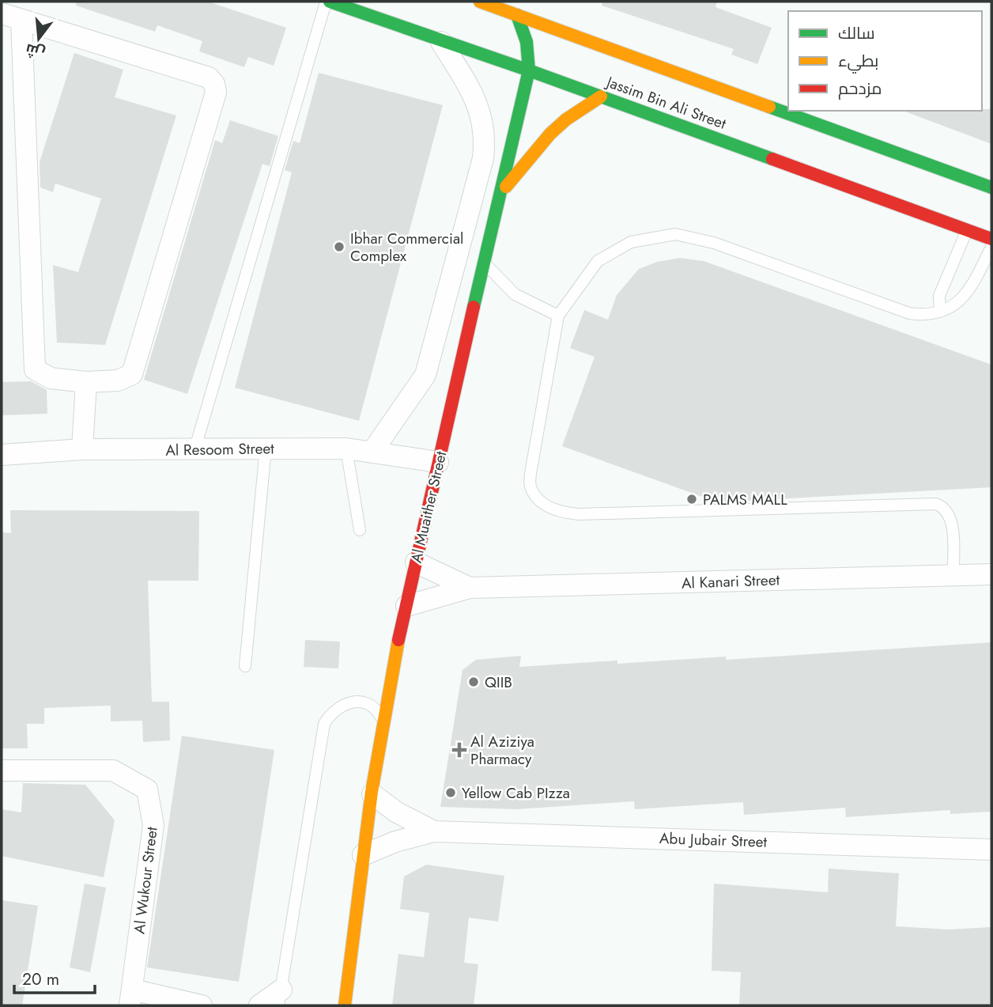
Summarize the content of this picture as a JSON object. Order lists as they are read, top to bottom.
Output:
{
  "streets": {
    "street": [
      "Jassim Bin Ali Street",
      "Al Resoom Street",
      "Al Muaither Street",
      "Al Kanari Street",
      "Abu Jubair Street",
      "Al Wukour Street"
    ]
  },
  "crossings": [
    ["Jassim Bin Ali Street", "Al Muaither Street"],
    ["Al Resoom Street", "Al Muaither Street"],
    ["Al Muaither Street", "Al Kanari Street"],
    ["Al Muaither Street", "Abu Jubair Street"]
  ],
  "places": {
    "other": [
      "Ibhar Commercial Complex",
      "PALMS MALL",
      "QIIB",
      "Yellow Cab PIzza"
    ],
    "health": ["Al Aziziya Pharmacy"]
  },
  "legend": ["سالك", "بطيء", "مزدحم"],
  "scale_bar": "20 m",
  "north": "bottom"
}
